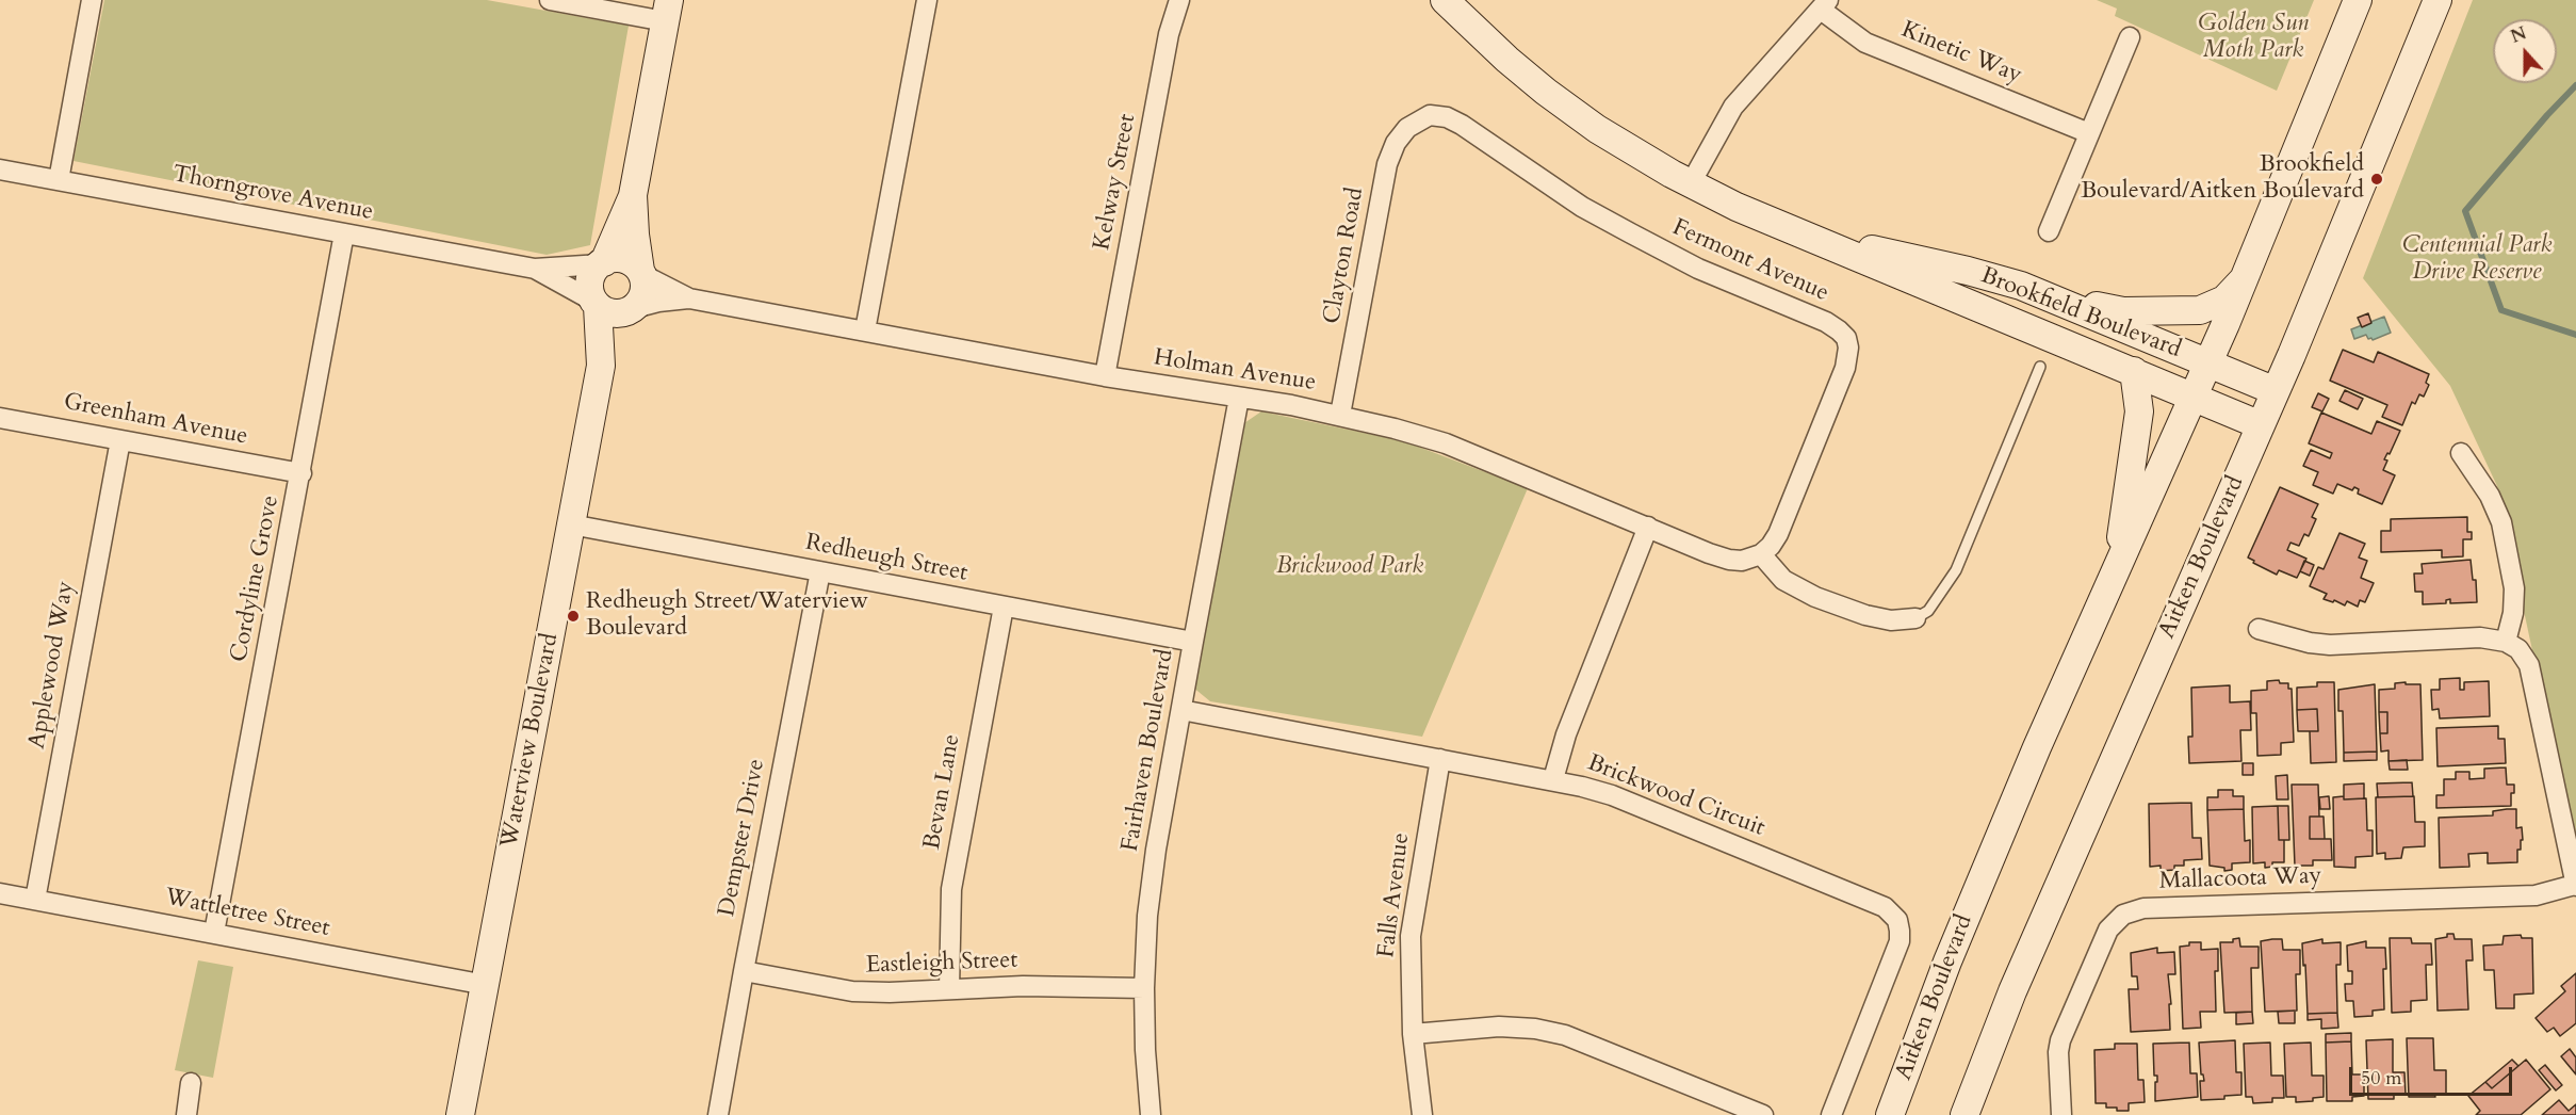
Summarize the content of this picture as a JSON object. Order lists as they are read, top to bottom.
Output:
{
  "streets": {
    "street": [
      "Kinetic Way",
      "Kelway Street",
      "Thorngrove Avenue",
      "Clayton Road",
      "Fermont Avenue",
      "Brookfield Boulevard",
      "Holman Avenue",
      "Greenham Avenue",
      "Aitken Boulevard",
      "Redheugh Street",
      "Cordyline Grove",
      "Applewood Way",
      "Waterview Boulevard",
      "Fairhaven Boulevard",
      "Bevan Lane",
      "Brickwood Circuit",
      "Dempster Drive",
      "Mallacoota Way",
      "Falls Avenue",
      "Wattletree Street",
      "Eastleigh Street"
    ]
  },
  "crossings": [
    ["Kelway Street", "Holman Avenue"],
    ["Thorngrove Avenue", "Holman Avenue"],
    ["Thorngrove Avenue", "Cordyline Grove"],
    ["Thorngrove Avenue", "Waterview Boulevard"],
    ["Clayton Road", "Fermont Avenue"],
    ["Clayton Road", "Holman Avenue"],
    ["Fermont Avenue", "Holman Avenue"],
    ["Brookfield Boulevard", "Aitken Boulevard"],
    ["Holman Avenue", "Waterview Boulevard"],
    ["Holman Avenue", "Fairhaven Boulevard"],
    ["Greenham Avenue", "Cordyline Grove"],
    ["Greenham Avenue", "Applewood Way"],
    ["Redheugh Street", "Waterview Boulevard"],
    ["Redheugh Street", "Fairhaven Boulevard"],
    ["Redheugh Street", "Bevan Lane"],
    ["Redheugh Street", "Dempster Drive"],
    ["Cordyline Grove", "Wattletree Street"],
    ["Applewood Way", "Wattletree Street"],
    ["Waterview Boulevard", "Wattletree Street"],
    ["Fairhaven Boulevard", "Brickwood Circuit"],
    ["Fairhaven Boulevard", "Eastleigh Street"],
    ["Bevan Lane", "Eastleigh Street"],
    ["Brickwood Circuit", "Falls Avenue"],
    ["Dempster Drive", "Eastleigh Street"]
  ],
  "parks": ["Golden Sun Moth Park", "Centennial Park Drive Reserve", "Brickwood Park"],
  "places": ["Brookfield Boulevard/Aitken Boulevard", "Redheugh Street/Waterview Boulevard"],
  "scale_bar": "50 m",
  "north": "top"
}
